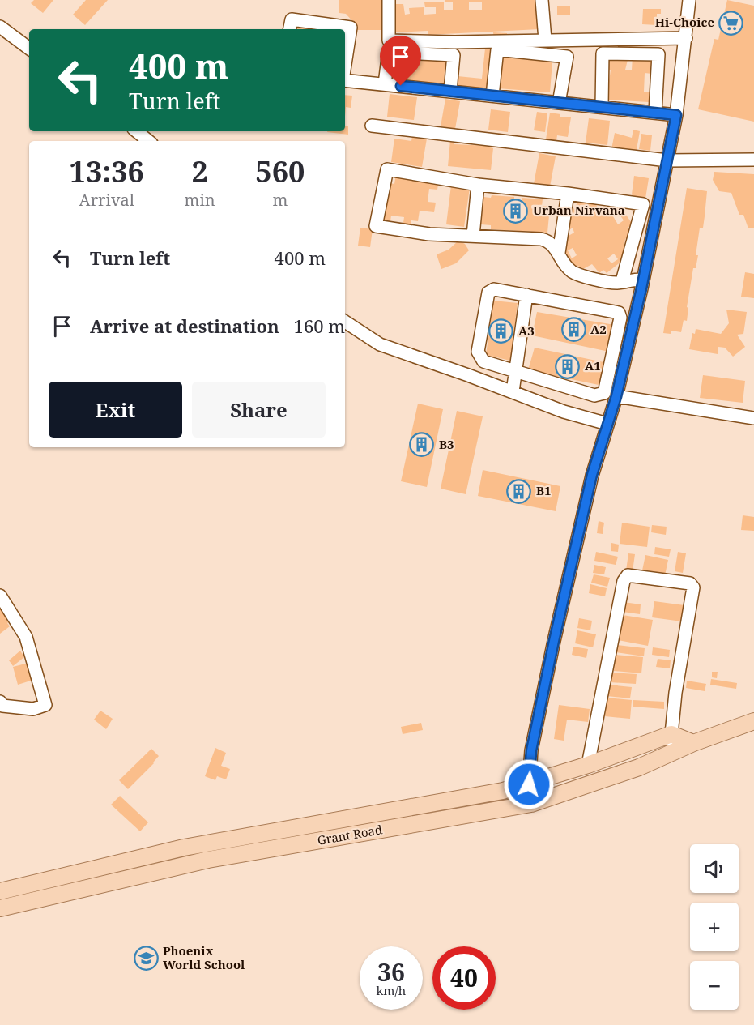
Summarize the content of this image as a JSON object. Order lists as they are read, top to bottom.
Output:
{
  "streets": {
    "main road": ["Grant Road"]
  },
  "places": {
    "supermarket": ["Hi-Choice"],
    "building": [
      "Urban Nirvana",
      "A2",
      "A3",
      "A1",
      "B3",
      "B1"
    ],
    "school or university": ["Phoenix World School"]
  },
  "page": {
    "turn": ["400 m", "Turn left"],
    "eta": [
      "13:36",
      "Arrival",
      "2",
      "min",
      "560",
      "m"
    ],
    "list": [
      {
        "name": "Turn left",
        "value": "400 m"
      },
      {
        "name": "Arrive at destination",
        "value": "160 m"
      }
    ],
    "buttons": ["Exit", "Share"],
    "map_buttons": ["+", "−"],
    "speed": "36 km/h",
    "limit": "40"
  }
}
